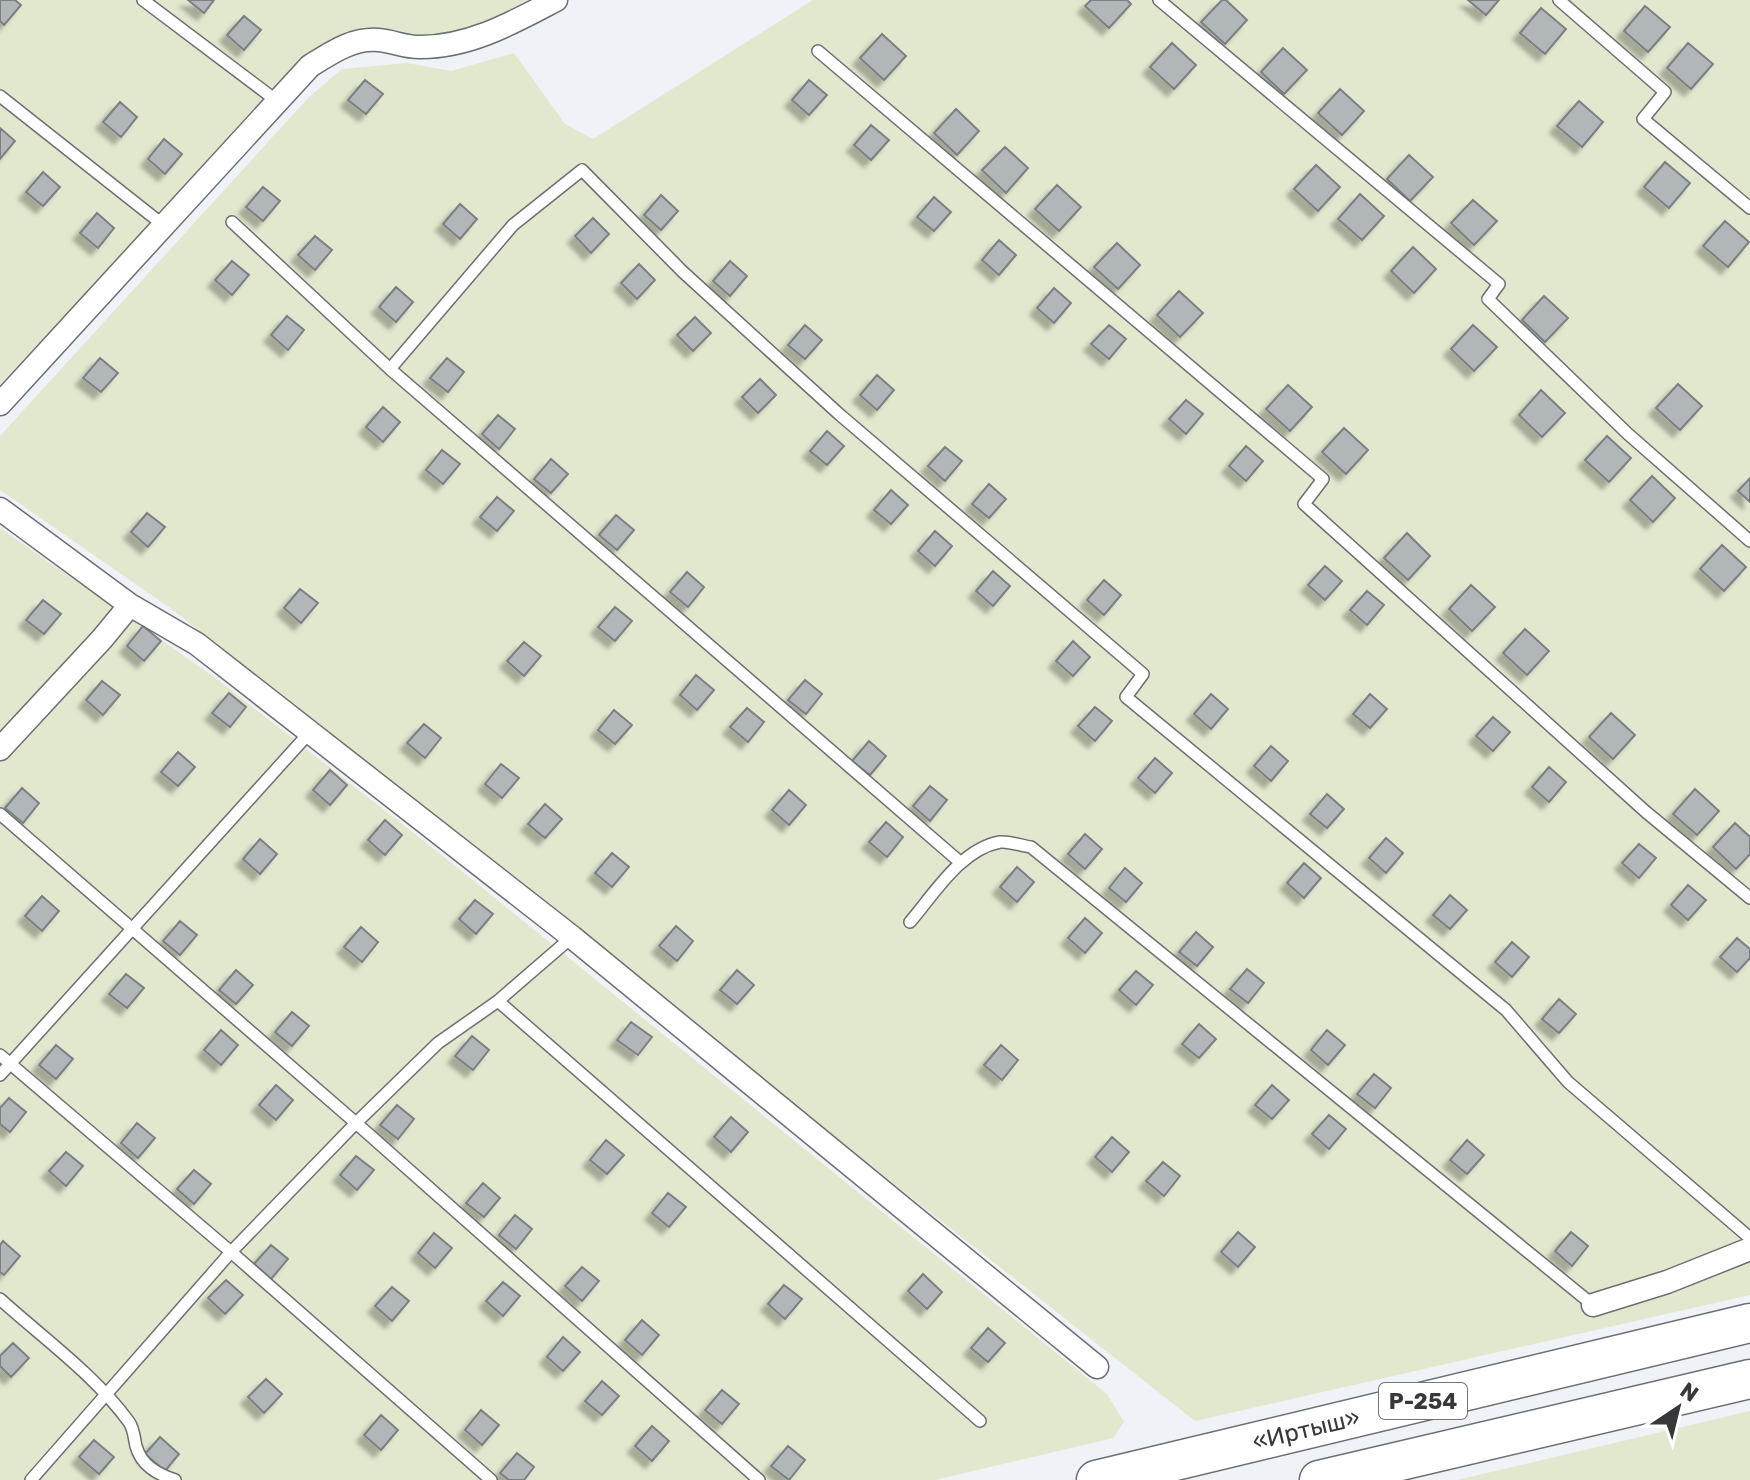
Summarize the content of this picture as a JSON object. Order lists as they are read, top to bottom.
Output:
{
  "streets": {
    "highway": ["Р-254", "«Иртыш»"]
  },
  "north": "top right"
}
